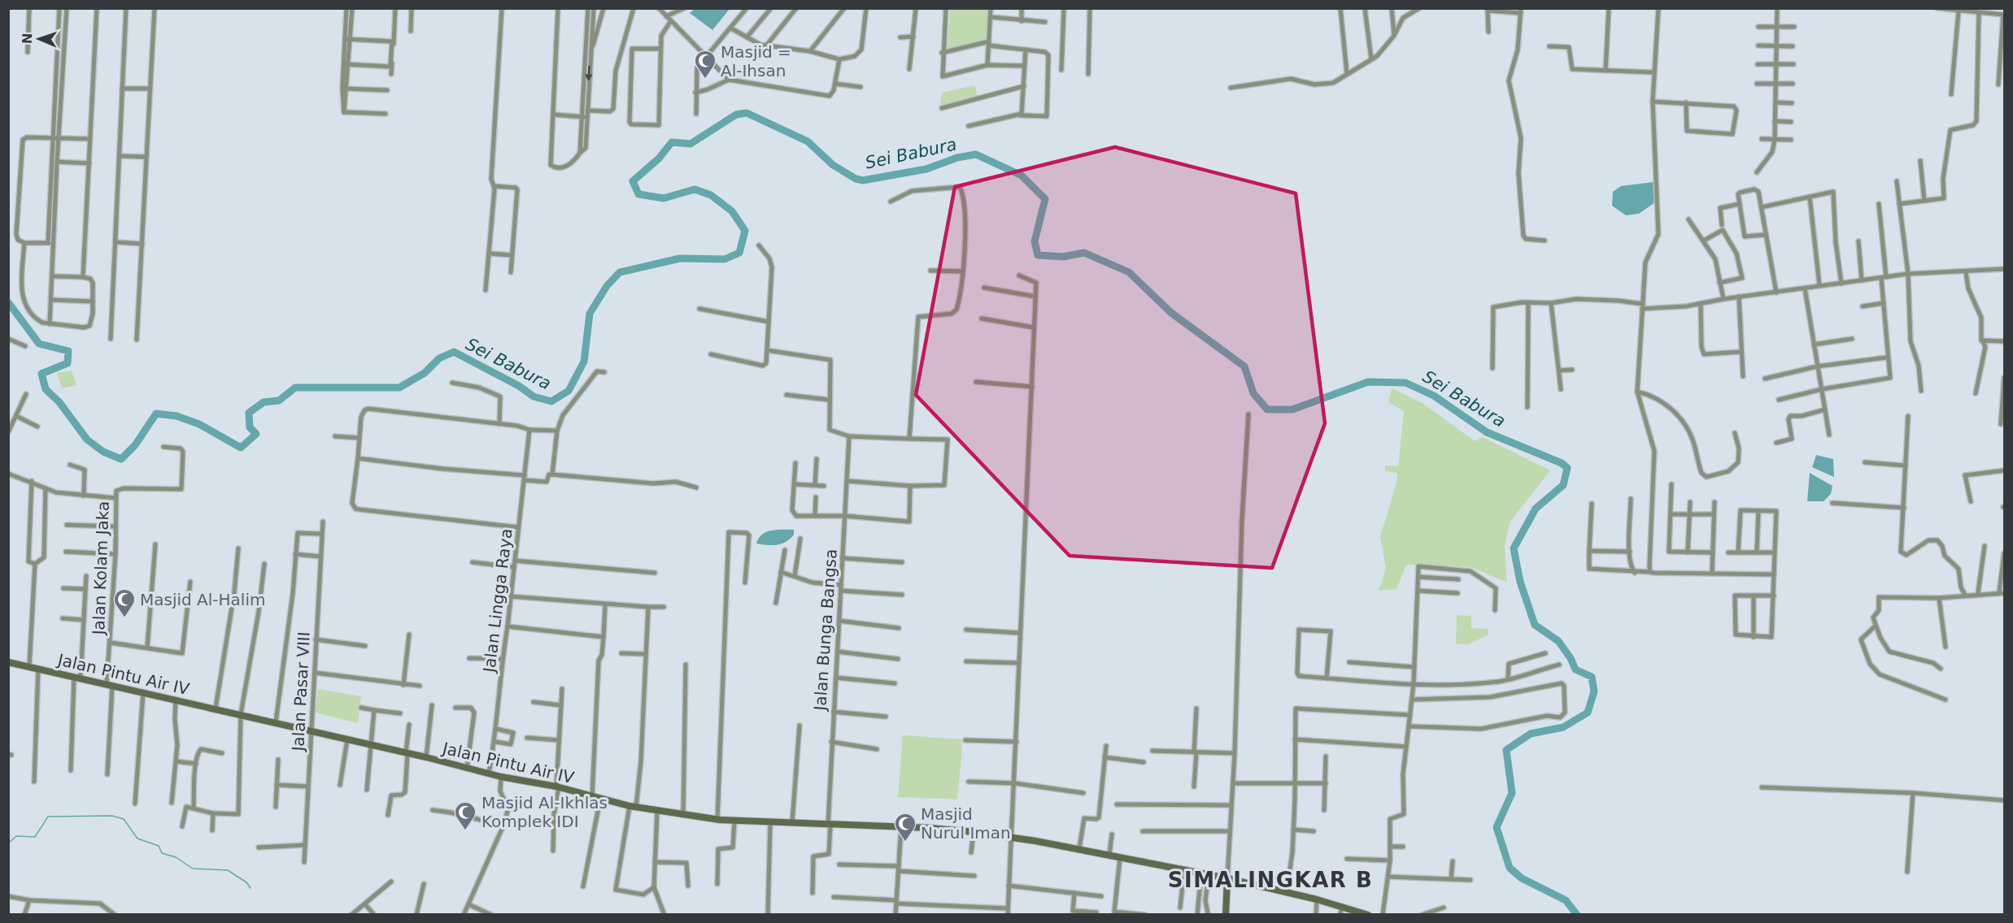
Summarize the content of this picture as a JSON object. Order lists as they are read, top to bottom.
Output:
{
  "streets": {
    "main road": ["Jalan Pintu Air IV"],
    "street": [
      "Jalan Kolam Jaka",
      "Jalan Lingga Raya",
      "Jalan Bunga Bangsa",
      "Jalan Pasar VIII"
    ]
  },
  "crossings": [
    ["Jalan Kolam Jaka", "Jalan Pintu Air IV"],
    ["Jalan Lingga Raya", "Jalan Pintu Air IV"],
    ["Jalan Bunga Bangsa", "Jalan Pintu Air IV"],
    ["Jalan Pintu Air IV", "Jalan Pasar VIII"]
  ],
  "districts": ["SIMALINGKAR B"],
  "water": ["Sei Babura"],
  "places": {
    "mosque": [
      "Masjid = Al-Ihsan",
      "Masjid Al-Halim",
      "Masjid Al-Ikhlas Komplek IDI",
      "Masjid Nurul Iman"
    ]
  },
  "north": "left"
}
